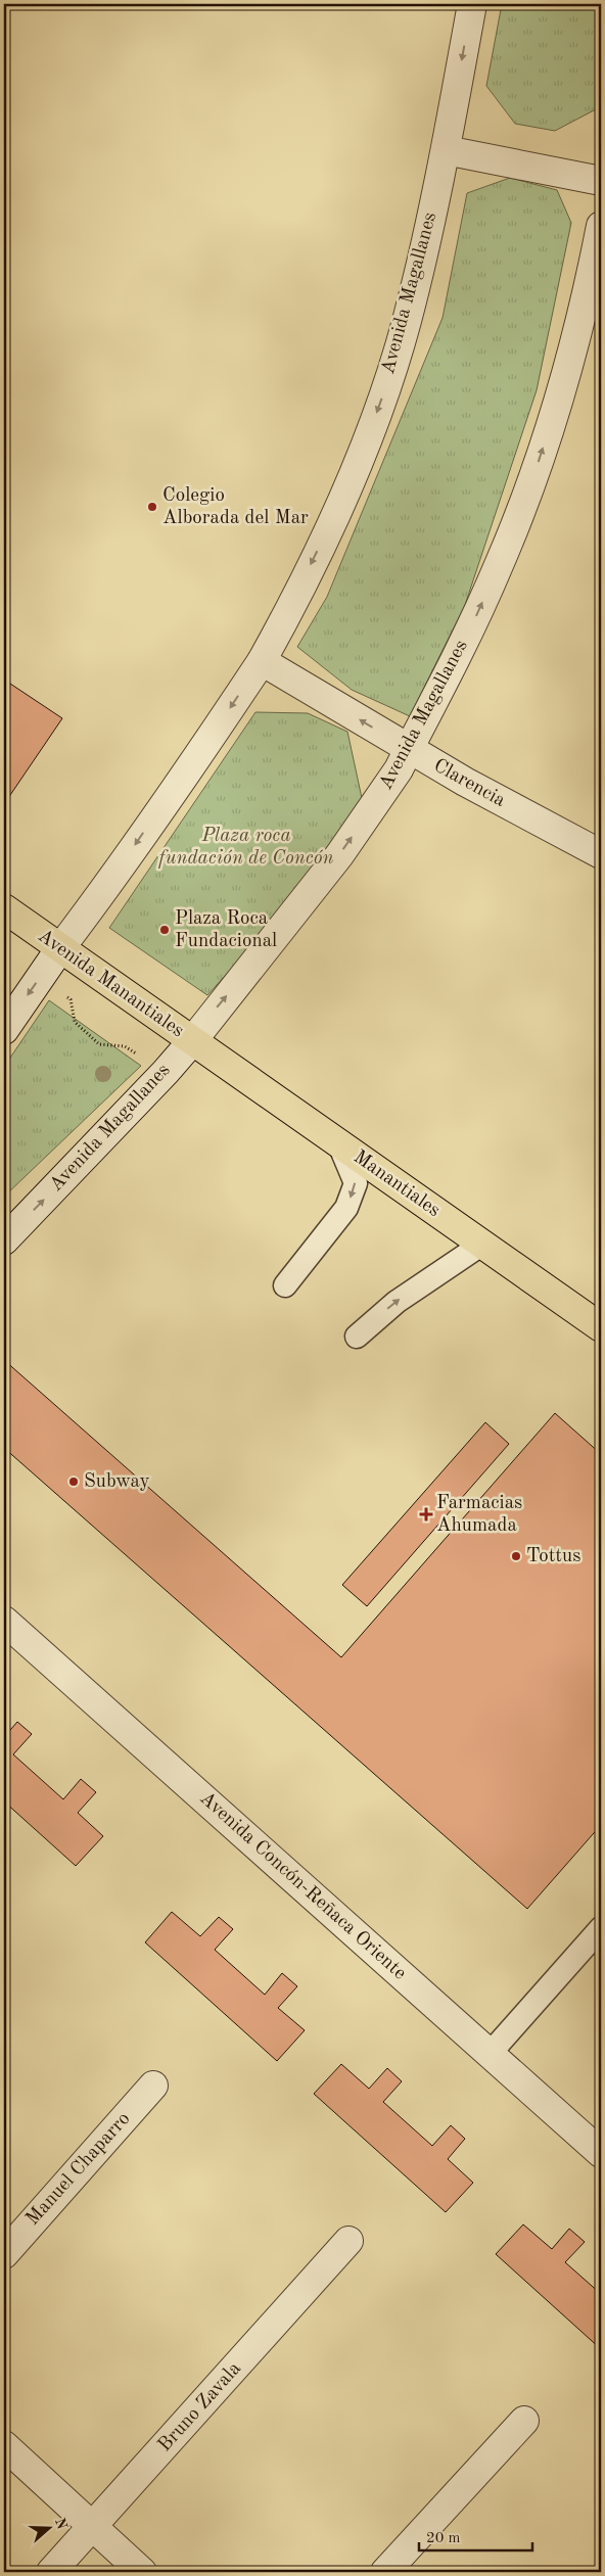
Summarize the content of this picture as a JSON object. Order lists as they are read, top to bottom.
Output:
{
  "streets": {
    "main road": ["Avenida Manantiales", "Manantiales"],
    "street": [
      "Avenida Magallanes",
      "Clarencia",
      "Avenida Concón-Reñaca Oriente",
      "Manuel Chaparro",
      "Bruno Zavala"
    ]
  },
  "crossings": [
    ["Avenida Magallanes", "Clarencia"],
    ["Avenida Magallanes", "Avenida Manantiales"],
    ["Avenida Magallanes", "Manantiales"],
    ["Avenida Manantiales", "Manantiales"]
  ],
  "one_way": ["Clarencia"],
  "parks": ["Plaza roca fundación de Concón"],
  "places": {
    "other": [
      "Colegio Alborada del Mar",
      "Plaza Roca Fundacional",
      "Subway",
      "Tottus"
    ],
    "health": ["Farmacias Ahumada"]
  },
  "scale_bar": "20 m",
  "north": "right"
}
